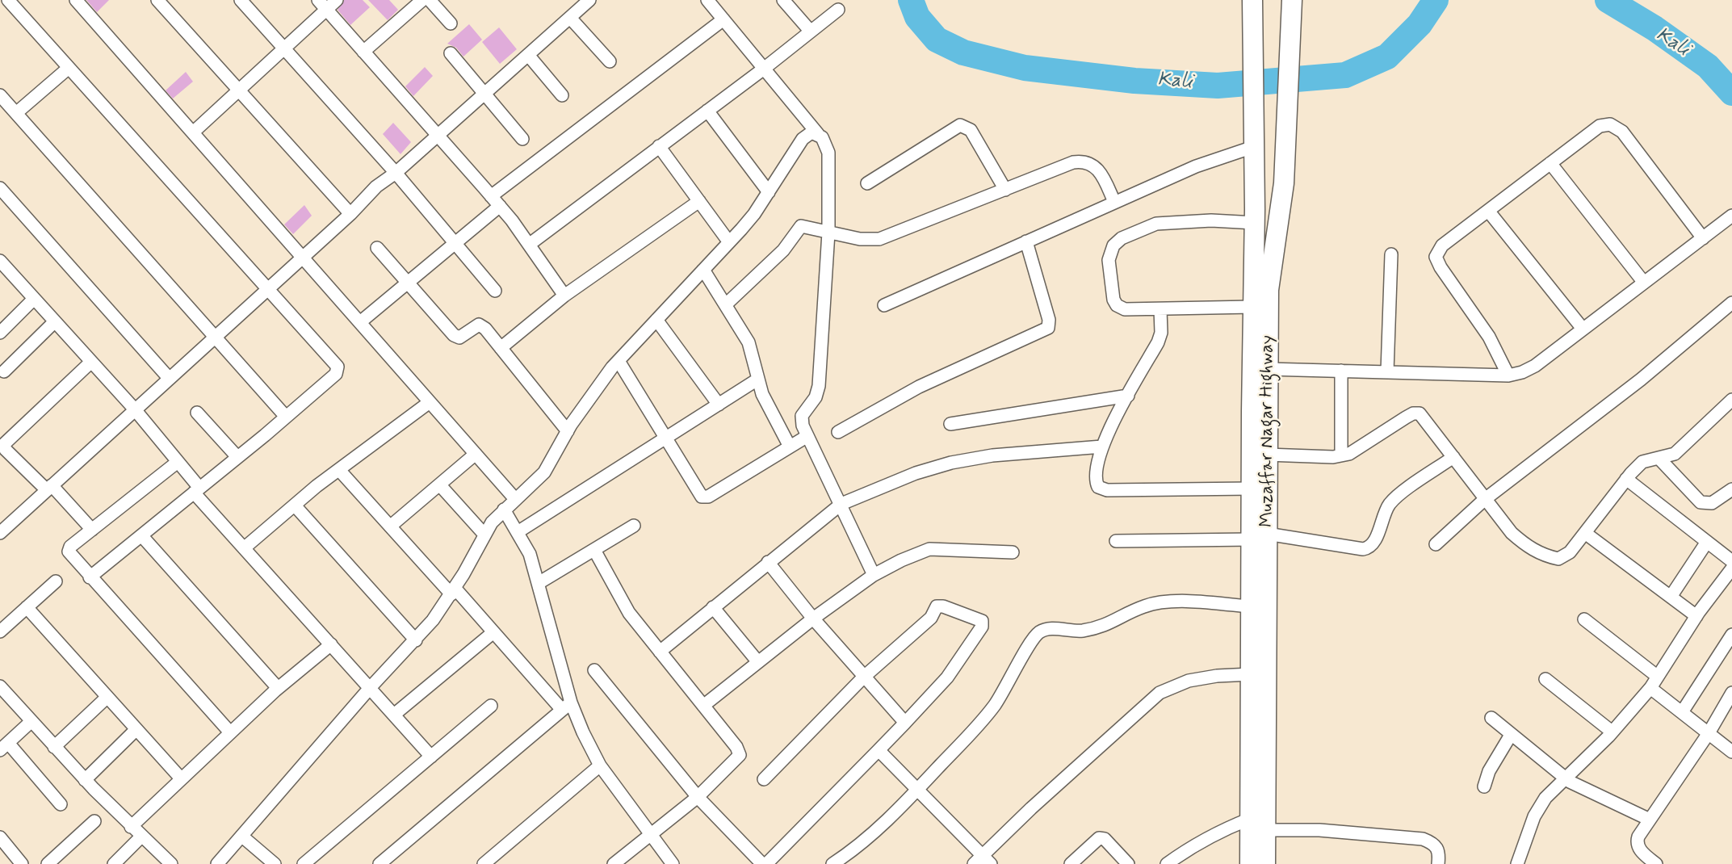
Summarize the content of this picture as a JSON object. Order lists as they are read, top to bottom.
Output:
{
  "streets": {
    "main road": ["Muzaffar Nagar Highway"]
  },
  "water": ["Kali"]
}
